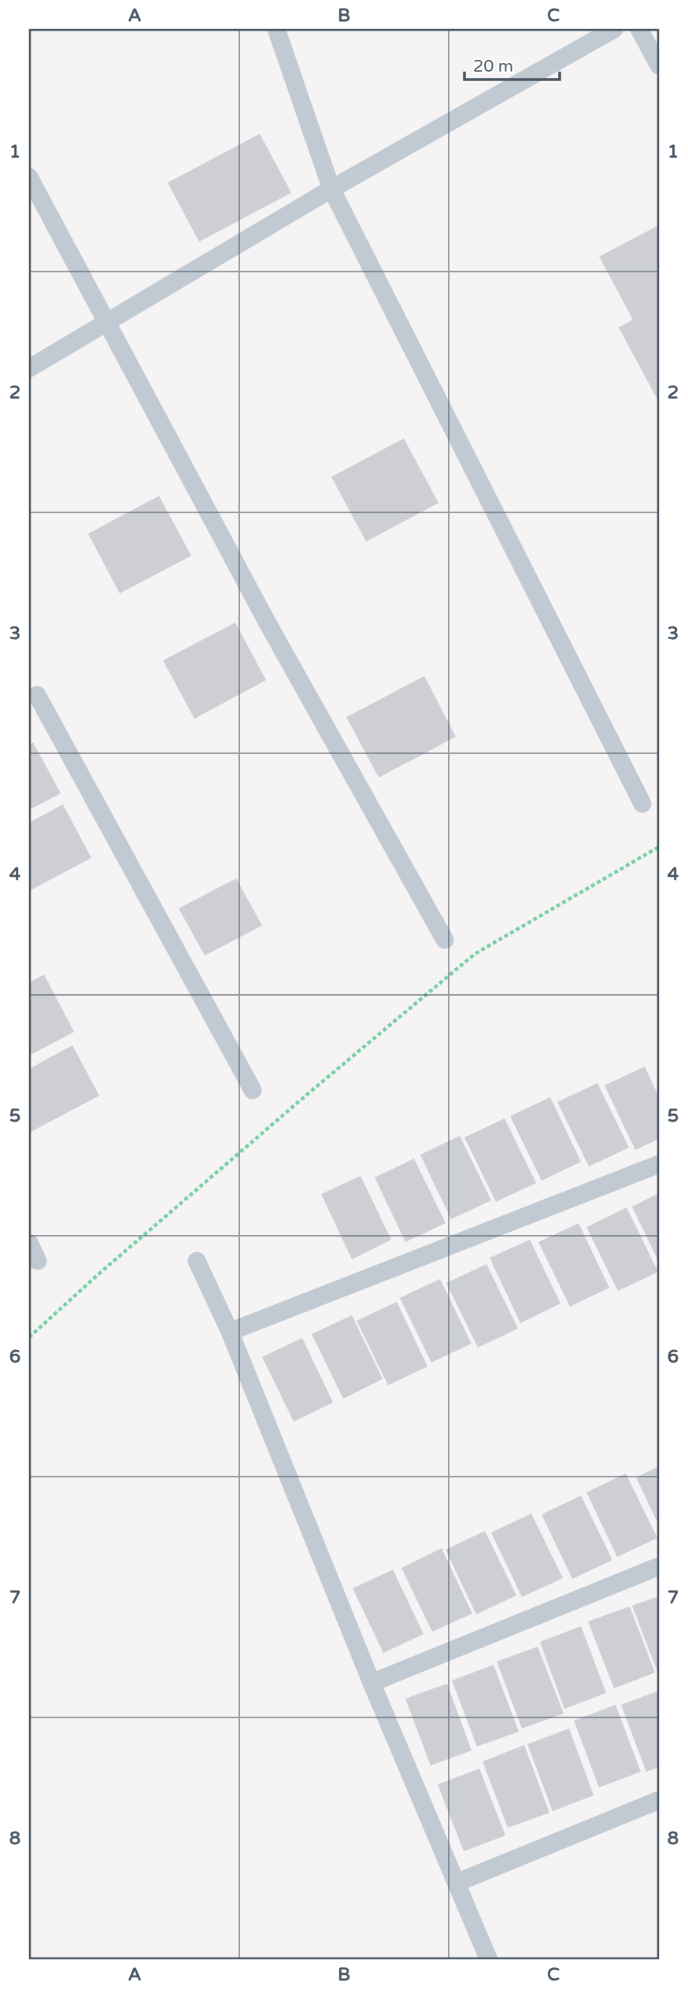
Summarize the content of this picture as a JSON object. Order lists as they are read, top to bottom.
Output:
{
  "scale_bar": "20 m",
  "grid": {
    "columns": ["A", "B", "C"],
    "rows": [
      "1",
      "2",
      "3",
      "4",
      "5",
      "6",
      "7",
      "8"
    ]
  }
}
